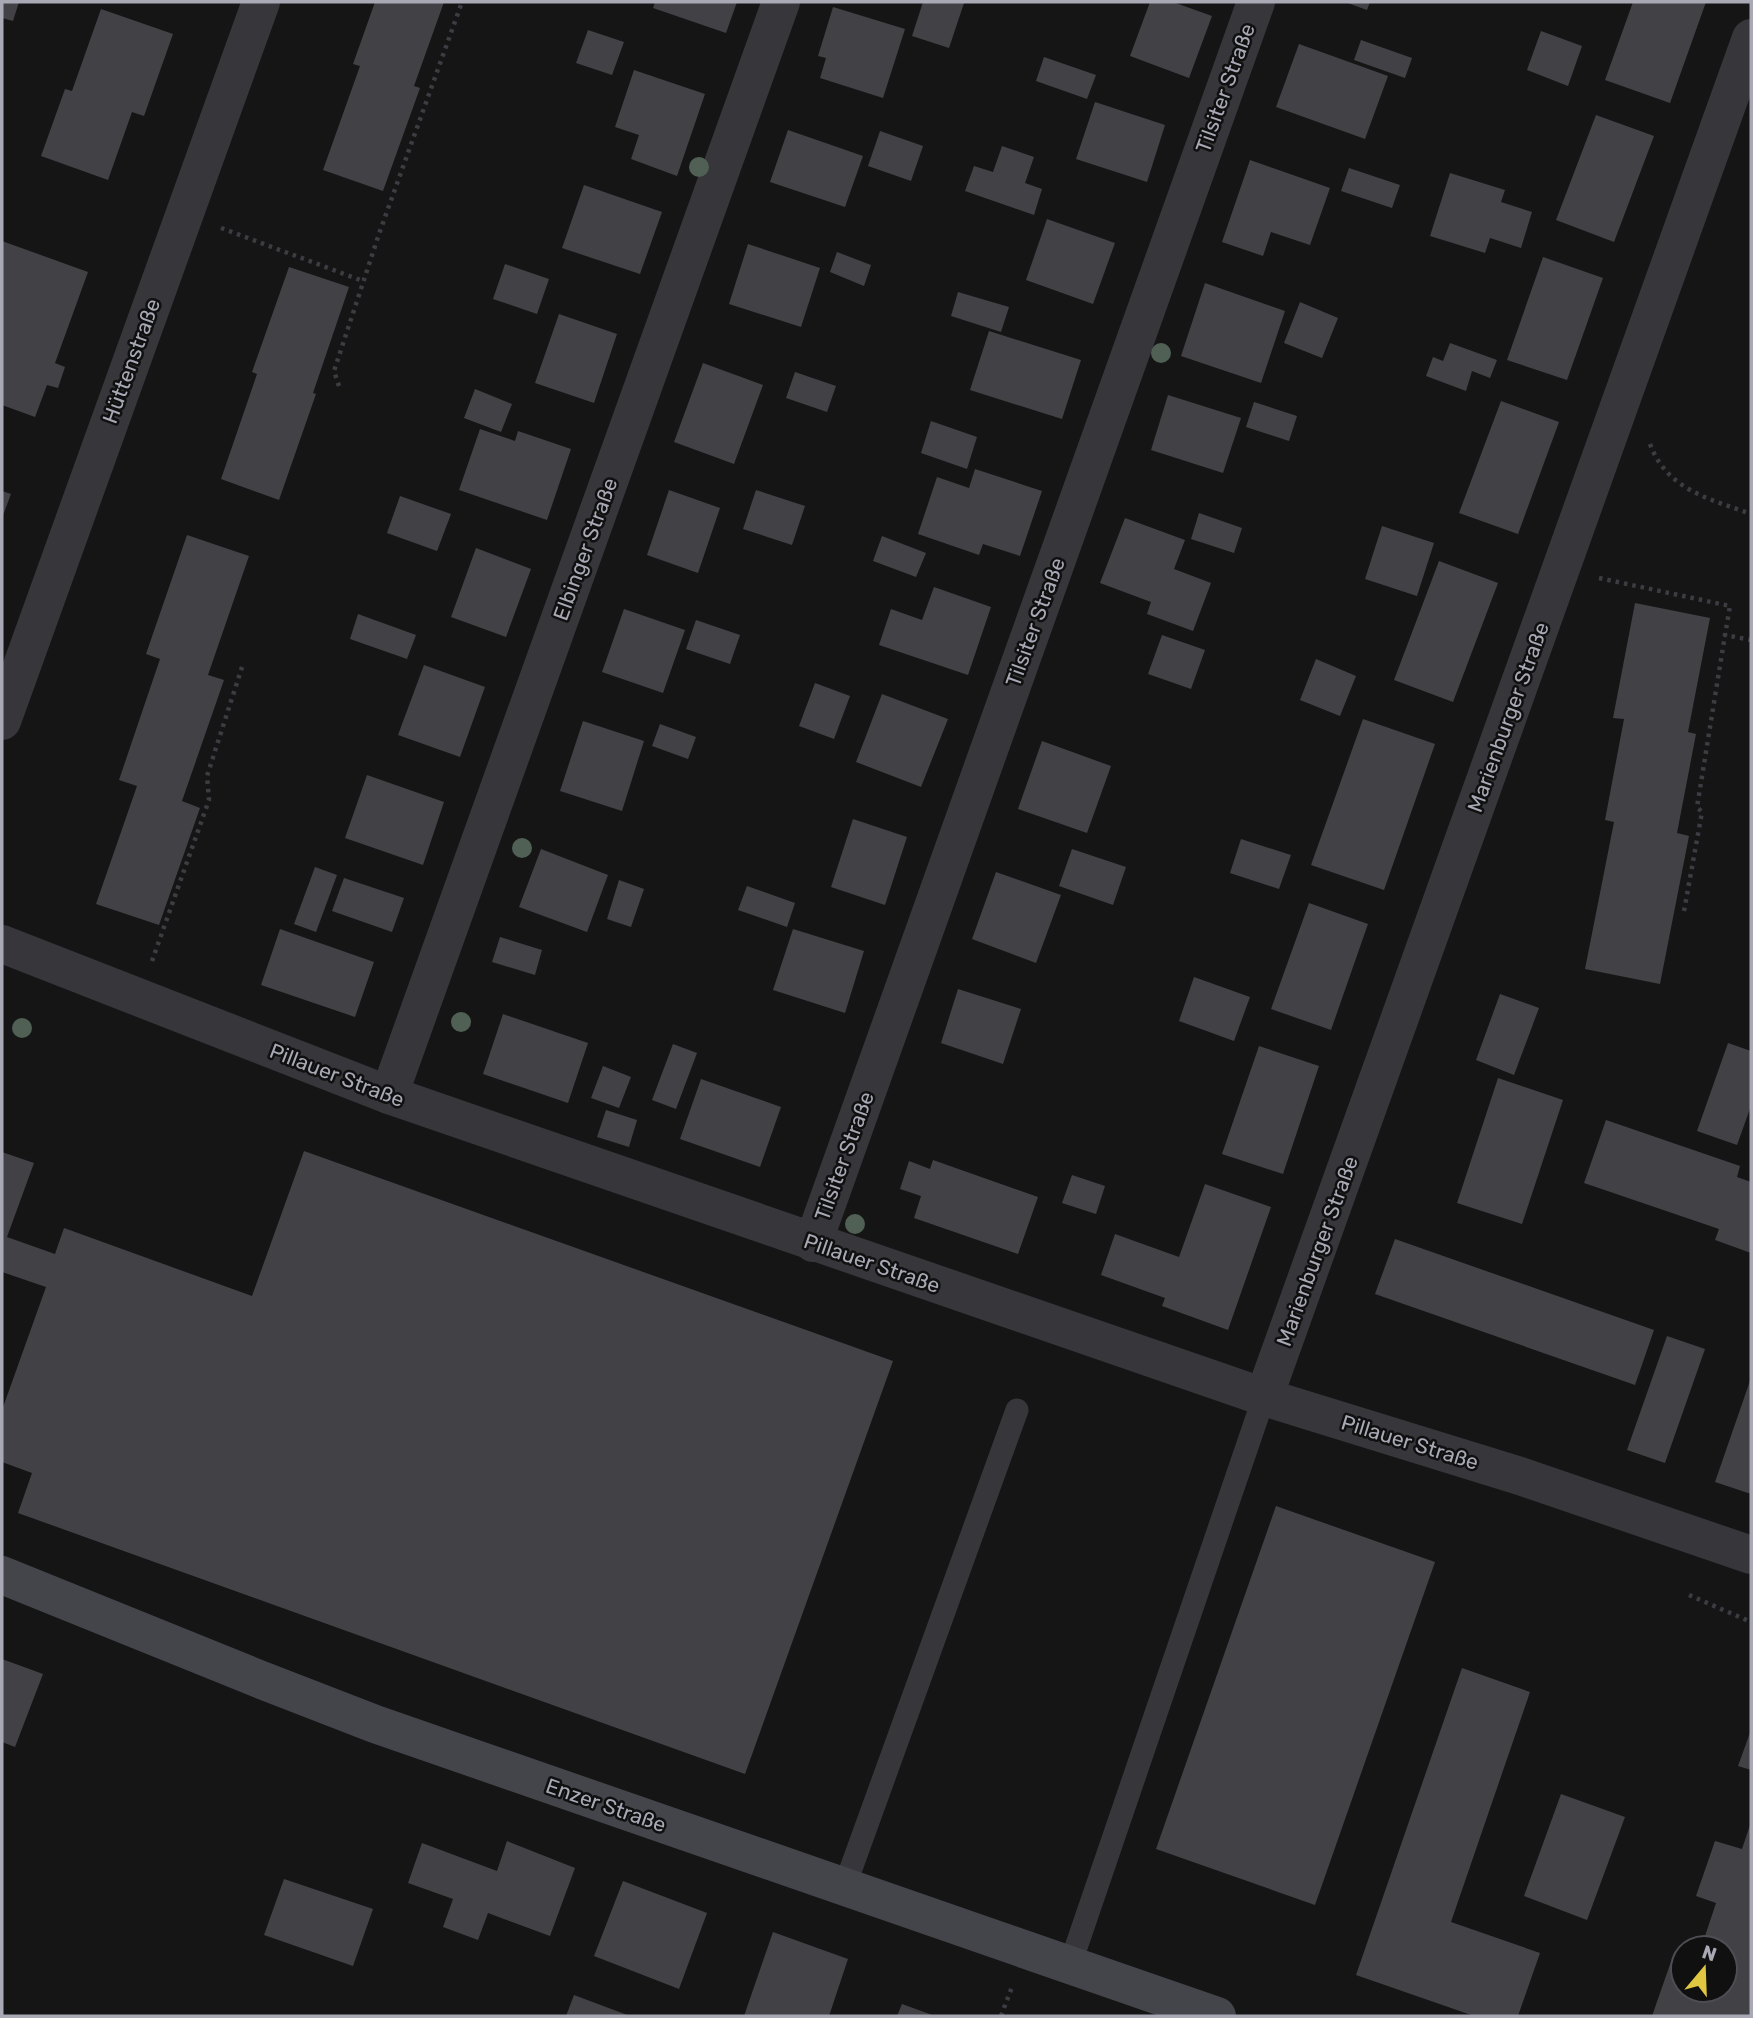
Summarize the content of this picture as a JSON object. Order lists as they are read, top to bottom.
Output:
{
  "streets": {
    "main road": ["Enzer Straße"],
    "street": [
      "Tilsiter Straße",
      "Hüttenstraße",
      "Elbinger Straße",
      "Marienburger Straße",
      "Pillauer Straße"
    ]
  },
  "crossings": [
    ["Tilsiter Straße", "Pillauer Straße"],
    ["Elbinger Straße", "Pillauer Straße"],
    ["Marienburger Straße", "Pillauer Straße"]
  ],
  "north": "top"
}
